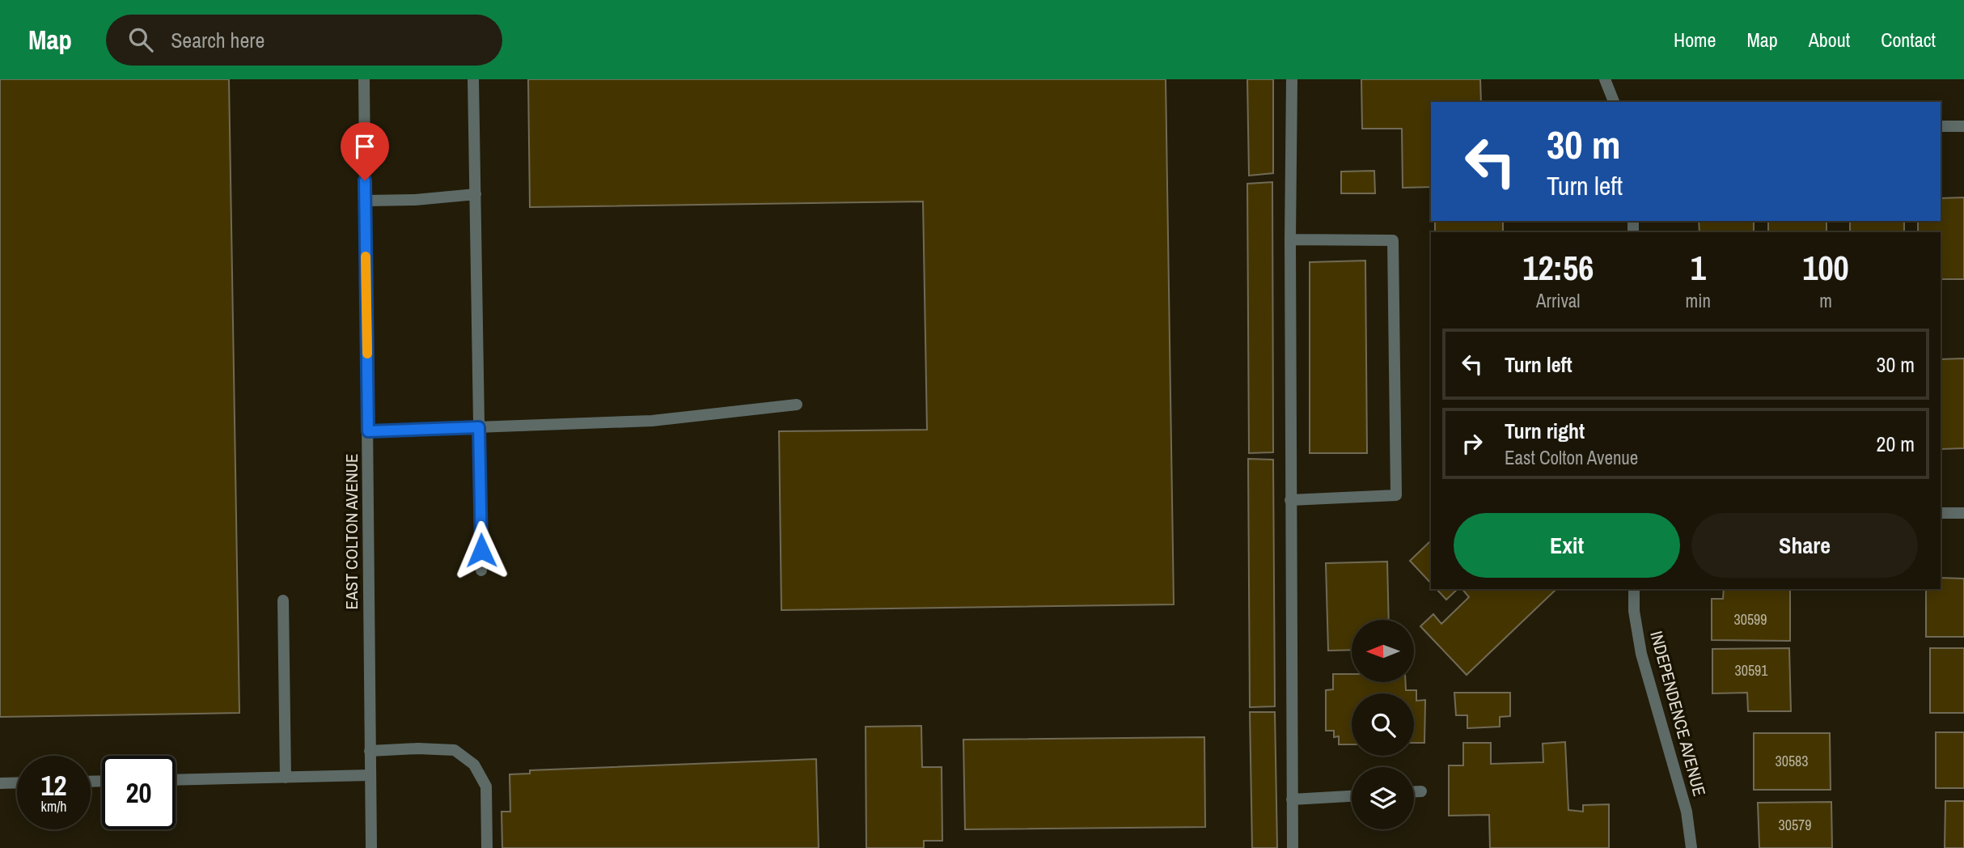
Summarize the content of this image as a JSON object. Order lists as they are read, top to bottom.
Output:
{
  "streets": {
    "street": ["EAST COLTON AVENUE", "INDEPENDENCE AVENUE"]
  },
  "house_numbers": [
    "30599",
    "30591",
    "30583",
    "30579"
  ],
  "north": "left",
  "page": {
    "header": "Map",
    "search": "Search here",
    "nav": [
      "Home",
      "Map",
      "About",
      "Contact"
    ],
    "turn": ["30 m", "Turn left"],
    "eta": [
      "12:56",
      "Arrival",
      "1",
      "min",
      "100",
      "m"
    ],
    "list": [
      {
        "name": "Turn left",
        "value": "30 m"
      },
      {
        "name": "Turn right",
        "note": "East Colton Avenue",
        "value": "20 m"
      }
    ],
    "buttons": ["Exit", "Share"],
    "speed": "12 km/h",
    "limit": "20"
  }
}
